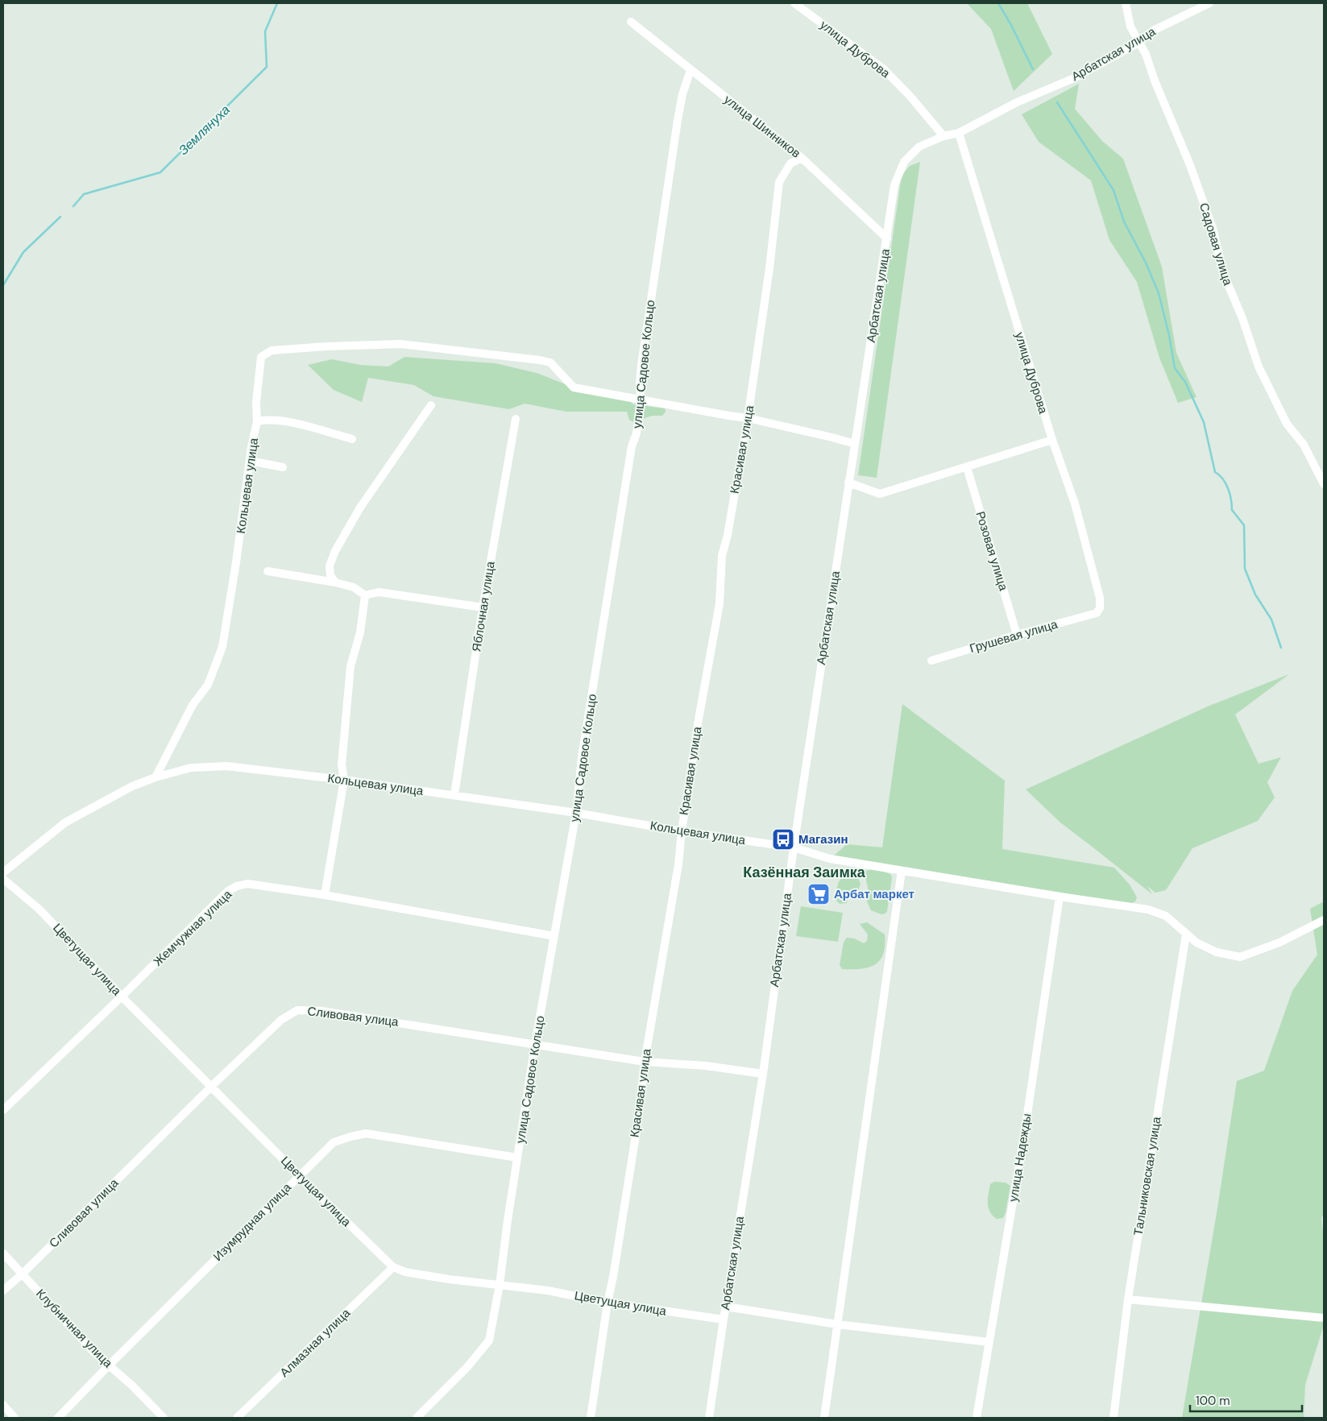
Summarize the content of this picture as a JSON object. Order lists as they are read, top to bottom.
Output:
{
  "streets": {
    "street": [
      "улица Дуброва",
      "Арбатская улица",
      "улица Шинников",
      "Садовая улица",
      "улица Садовое Кольцо",
      "Красивая улица",
      "Кольцевая улица",
      "Розовая улица",
      "Яблочная улица",
      "Грушевая улица",
      "Жемчужная улица",
      "Цветущая улица",
      "Сливовая улица",
      "улица Надежды",
      "Тальниковская улица",
      "Изумрудная улица",
      "Клубничная улица",
      "Алмазная улица"
    ]
  },
  "crossings": [
    ["улица Дуброва", "Арбатская улица"],
    ["улица Дуброва", "Грушевая улица"],
    ["Арбатская улица", "улица Шинников"],
    ["Арбатская улица", "Садовая улица"],
    ["Арбатская улица", "Кольцевая улица"],
    ["Арбатская улица", "Цветущая улица"],
    ["Арбатская улица", "Сливовая улица"],
    ["улица Шинников", "улица Садовое Кольцо"],
    ["улица Шинников", "Красивая улица"],
    ["улица Садовое Кольцо", "Кольцевая улица"],
    ["улица Садовое Кольцо", "Жемчужная улица"],
    ["улица Садовое Кольцо", "Цветущая улица"],
    ["улица Садовое Кольцо", "Сливовая улица"],
    ["улица Садовое Кольцо", "Изумрудная улица"],
    ["Красивая улица", "Кольцевая улица"],
    ["Красивая улица", "Цветущая улица"],
    ["Красивая улица", "Сливовая улица"],
    ["Кольцевая улица", "Яблочная улица"],
    ["Кольцевая улица", "улица Надежды"],
    ["Кольцевая улица", "Тальниковская улица"],
    ["Розовая улица", "Грушевая улица"],
    ["Жемчужная улица", "Цветущая улица"],
    ["Цветущая улица", "Сливовая улица"],
    ["Цветущая улица", "Изумрудная улица"],
    ["Цветущая улица", "Алмазная улица"],
    ["Сливовая улица", "Клубничная улица"],
    ["Изумрудная улица", "Клубничная улица"]
  ],
  "districts": ["Казённая Заимка"],
  "water": ["Землянуха"],
  "places": {
    "bus stop": ["Магазин"],
    "supermarket": ["Арбат маркет"]
  },
  "scale_bar": "100 m"
}
